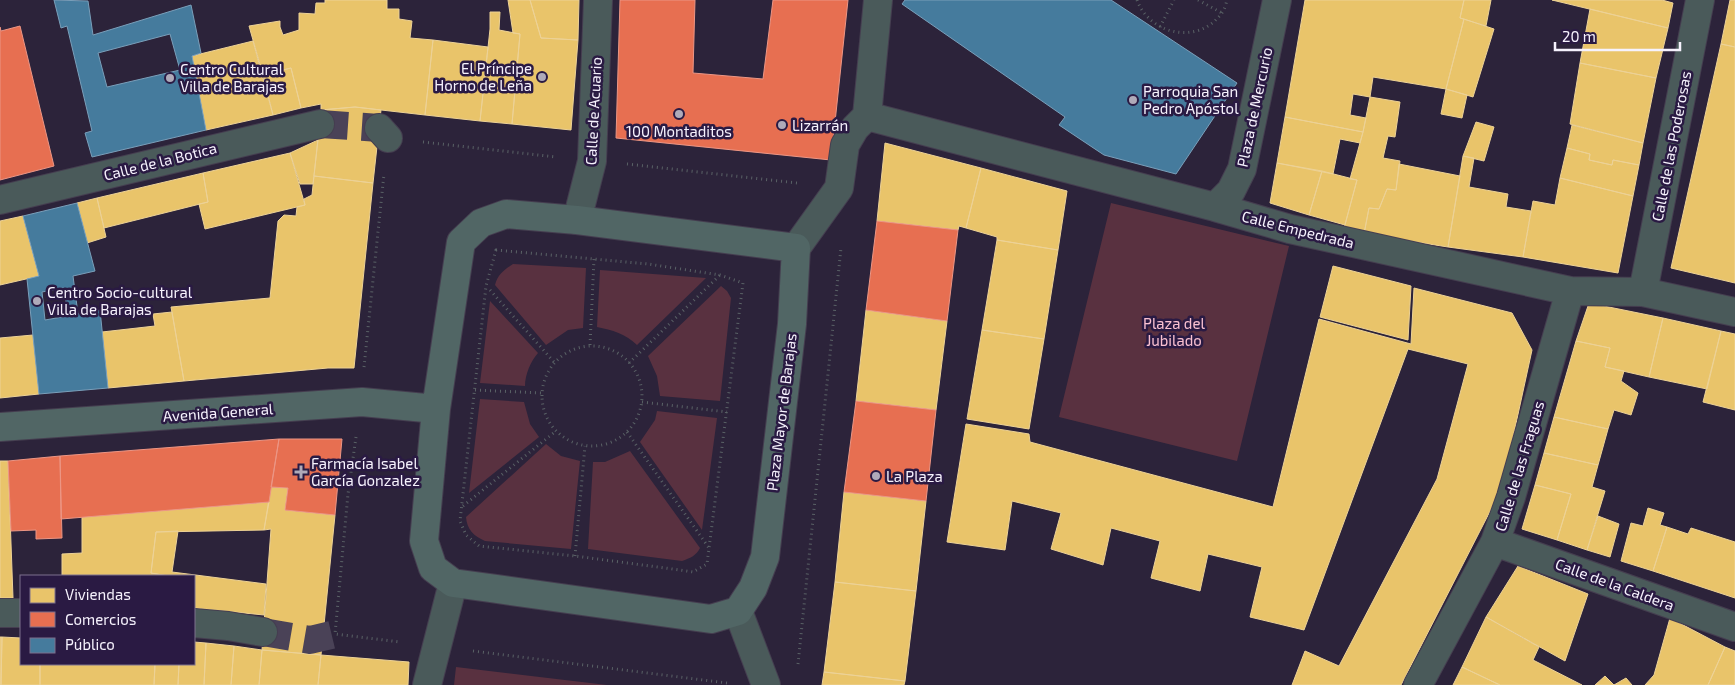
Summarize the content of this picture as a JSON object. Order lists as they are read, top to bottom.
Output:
{
  "streets": {
    "street": [
      "Plaza de Mercurio",
      "Calle de Acuario",
      "Calle de las Poderosas",
      "Calle de la Botica",
      "Calle Empedrada",
      "Avenida General",
      "Plaza Mayor de Barajas",
      "Calle de las Fraguas",
      "Calle de la Caldera"
    ]
  },
  "crossings": [
    ["Plaza de Mercurio", "Calle Empedrada"],
    ["Calle de las Poderosas", "Calle Empedrada"],
    ["Calle Empedrada", "Calle de las Fraguas"],
    ["Calle de las Fraguas", "Calle de la Caldera"]
  ],
  "parks": ["Plaza del Jubilado"],
  "places": {
    "other": [
      "El Príncipe Horno de Leña",
      "Centro Cultural Villa de Barajas",
      "Parroquia San Pedro Apóstol",
      "100 Montaditos",
      "Lizarrán",
      "Centro Socio-cultural Villa de Barajas",
      "La Plaza"
    ],
    "health": ["Farmacía Isabel García Gonzalez"]
  },
  "legend": ["Viviendas", "Comercios", "Público"],
  "scale_bar": "20 m"
}
